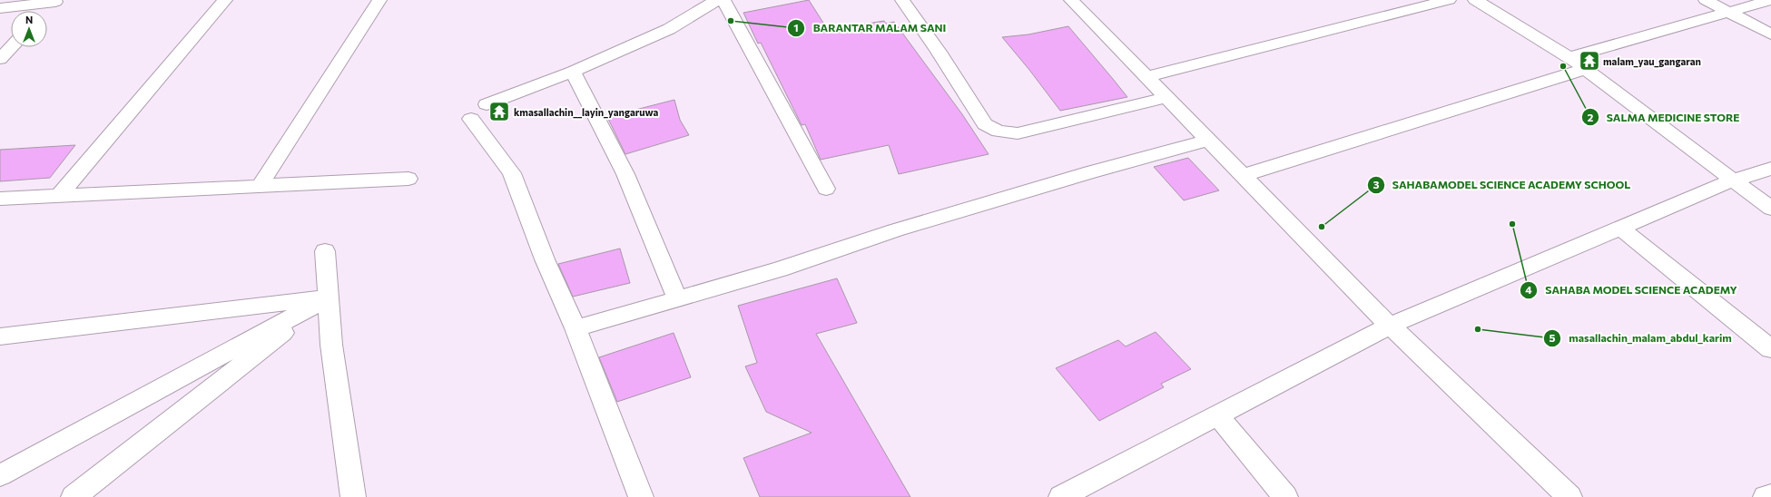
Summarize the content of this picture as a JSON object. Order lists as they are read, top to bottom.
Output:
{
  "places": {
    "other": [
      "BARANTAR MALAM SANI",
      "SALMA MEDICINE STORE",
      "SAHABA MODEL SCIENCE ACADEMY",
      "SAHABAMODEL SCIENCE ACADEMY SCHOOL",
      "masallachin_malam_abdul_karim"
    ],
    "temple": ["malam_yau_gangaran", "kmasallachin__layin_yangaruwa"]
  },
  "north": "top"
}
